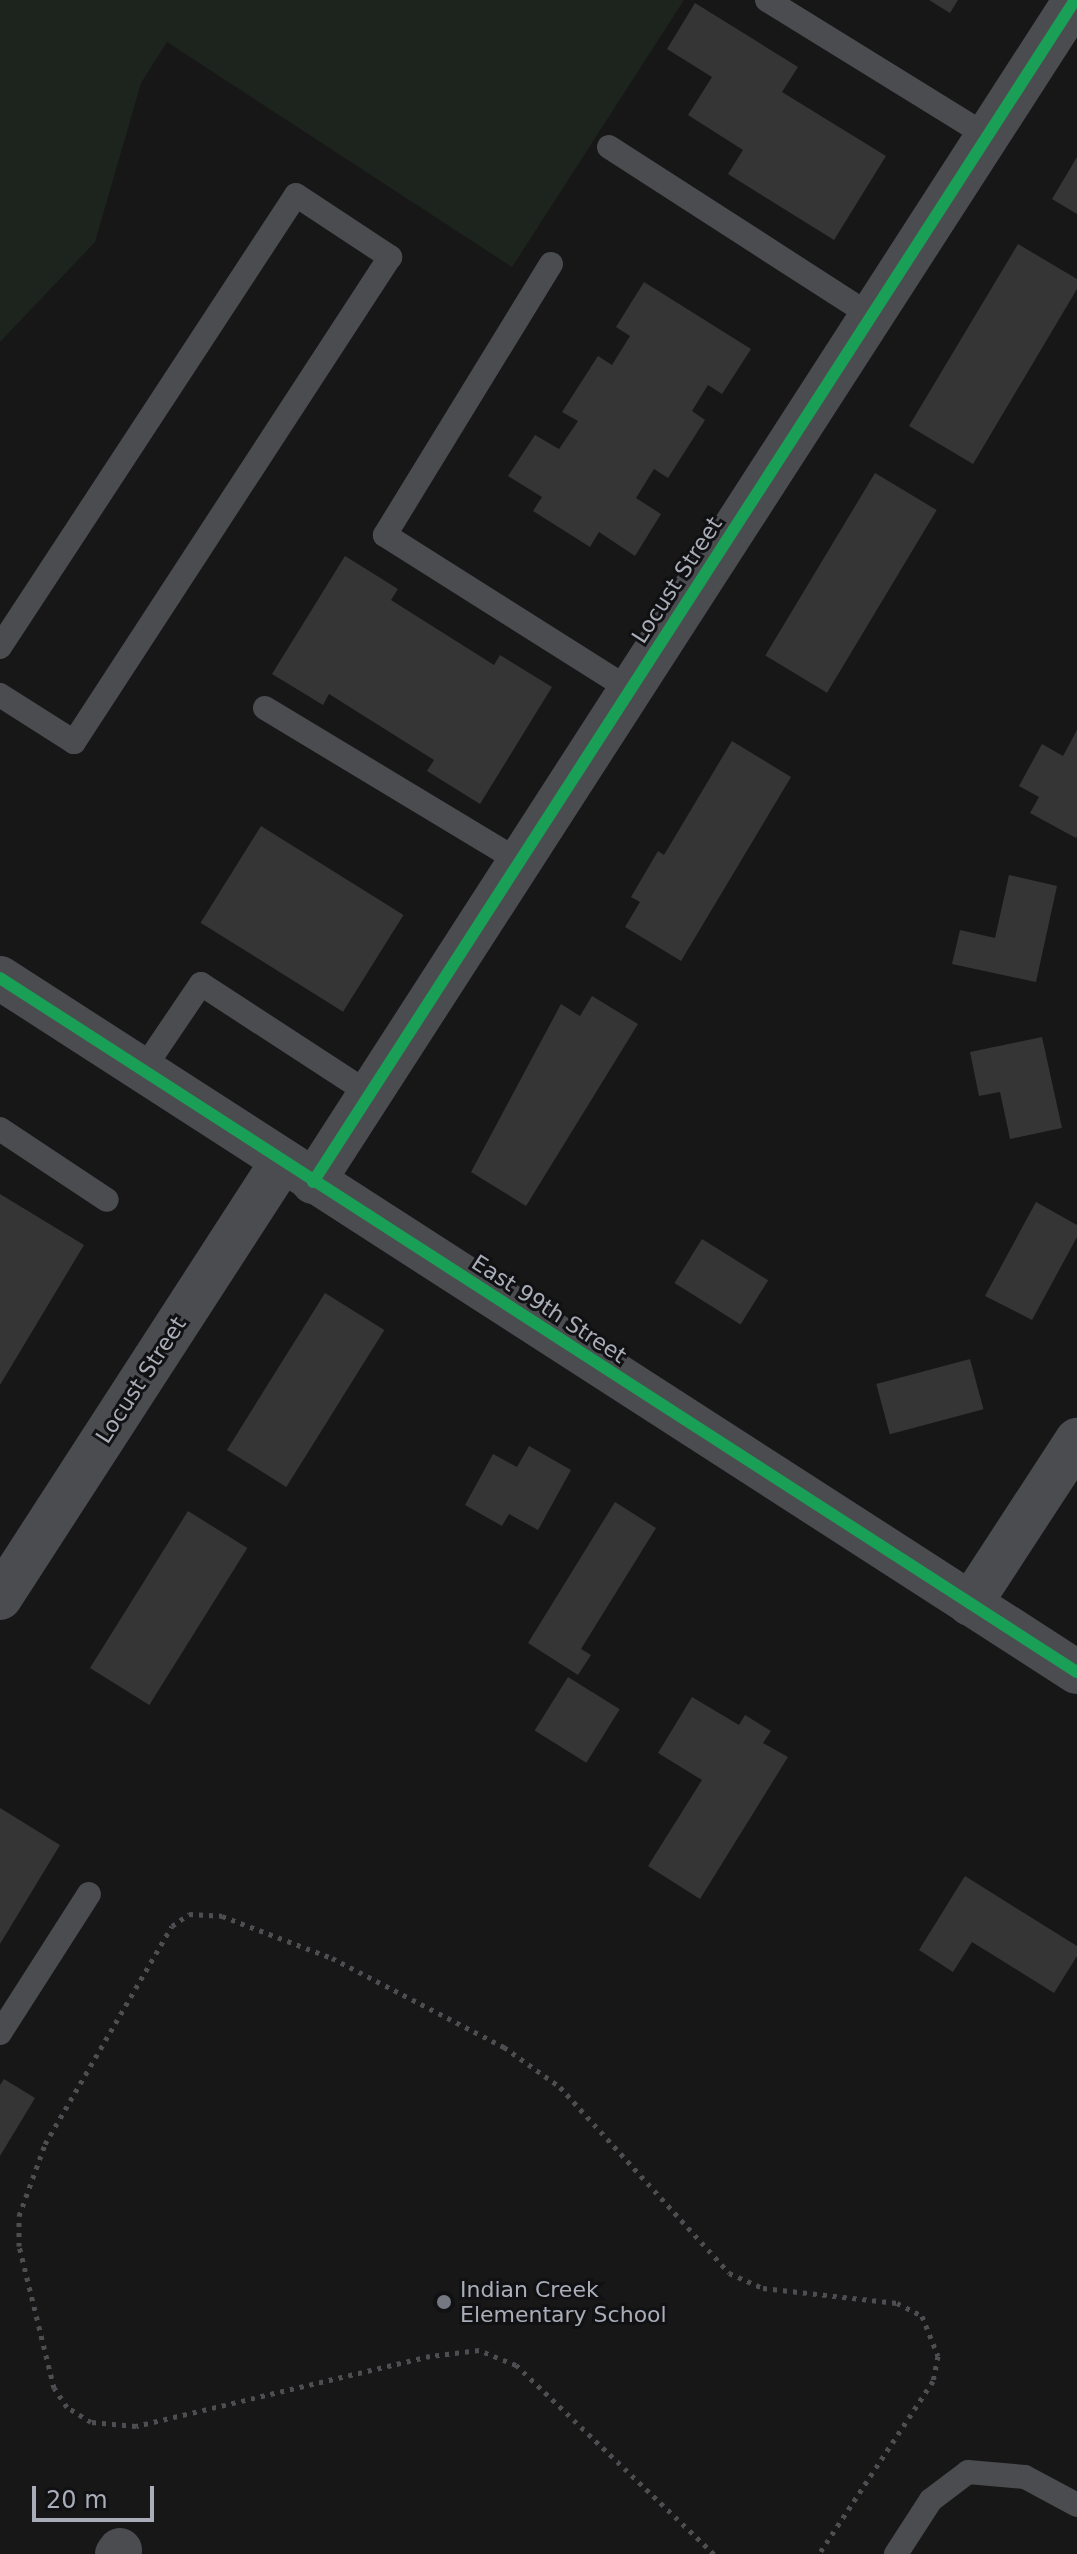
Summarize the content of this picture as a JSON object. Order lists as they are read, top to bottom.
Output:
{
  "streets": {
    "street": ["Locust Street", "East 99th Street"]
  },
  "crossings": [
    ["Locust Street", "East 99th Street"]
  ],
  "places": ["Indian Creek Elementary School"],
  "scale_bar": "20 m"
}
